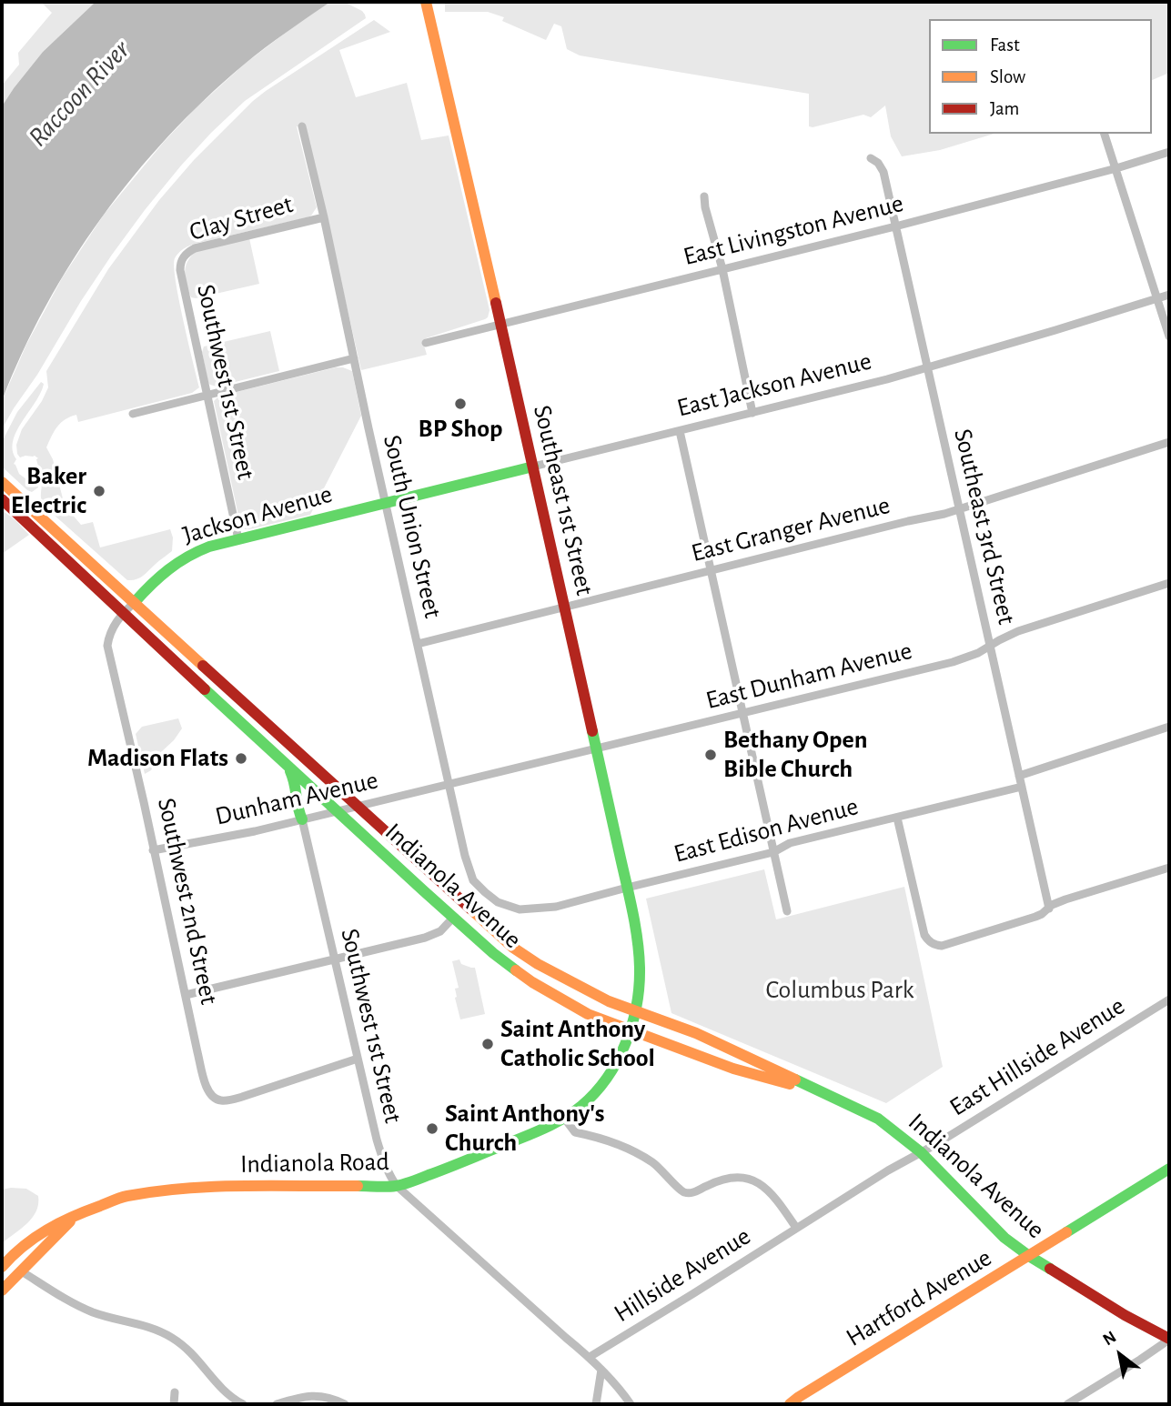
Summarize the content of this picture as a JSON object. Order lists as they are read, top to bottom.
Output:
{
  "streets": {
    "main road": [
      "East Jackson Avenue",
      "Southeast 1st Street",
      "Jackson Avenue",
      "Indianola Avenue",
      "Indianola Road",
      "Hartford Avenue"
    ],
    "street": [
      "Clay Street",
      "East Livingston Avenue",
      "Southwest 1st Street",
      "South Union Street",
      "Southeast 3rd Street",
      "East Granger Avenue",
      "East Dunham Avenue",
      "Dunham Avenue",
      "East Edison Avenue",
      "Southwest 2nd Street",
      "East Hillside Avenue",
      "Hillside Avenue"
    ]
  },
  "crossings": [
    ["Clay Street", "Southwest 1st Street"],
    ["Clay Street", "South Union Street"],
    ["East Livingston Avenue", "Southeast 1st Street"],
    ["East Livingston Avenue", "Southeast 3rd Street"],
    ["Southwest 1st Street", "Jackson Avenue"],
    ["Southwest 1st Street", "Dunham Avenue"],
    ["Southwest 1st Street", "Southwest 2nd Street"],
    ["Southwest 1st Street", "Indianola Road"],
    ["Southwest 1st Street", "Hillside Avenue"],
    ["East Jackson Avenue", "Southeast 1st Street"],
    ["East Jackson Avenue", "Jackson Avenue"],
    ["East Jackson Avenue", "South Union Street"],
    ["East Jackson Avenue", "Southeast 3rd Street"],
    ["Southeast 1st Street", "East Granger Avenue"],
    ["Southeast 1st Street", "East Dunham Avenue"],
    ["Southeast 1st Street", "East Edison Avenue"],
    ["Southeast 1st Street", "Indianola Avenue"],
    ["Southeast 1st Street", "Indianola Road"],
    ["Jackson Avenue", "South Union Street"],
    ["Jackson Avenue", "Indianola Avenue"],
    ["Jackson Avenue", "Southwest 2nd Street"],
    ["South Union Street", "East Granger Avenue"],
    ["South Union Street", "East Dunham Avenue"],
    ["South Union Street", "Dunham Avenue"],
    ["South Union Street", "East Edison Avenue"],
    ["Southeast 3rd Street", "East Granger Avenue"],
    ["Southeast 3rd Street", "East Dunham Avenue"],
    ["Southeast 3rd Street", "East Edison Avenue"],
    ["East Dunham Avenue", "Dunham Avenue"],
    ["Dunham Avenue", "Indianola Avenue"],
    ["Dunham Avenue", "Southwest 2nd Street"],
    ["Indianola Avenue", "Southwest 2nd Street"],
    ["Indianola Avenue", "East Hillside Avenue"],
    ["Indianola Avenue", "Indianola Road"],
    ["Indianola Avenue", "Hartford Avenue"],
    ["East Hillside Avenue", "Hillside Avenue"]
  ],
  "water": ["Raccoon River"],
  "parks": ["Columbus Park"],
  "places": [
    "BP Shop",
    "Baker Electric",
    "Bethany Open Bible Church",
    "Madison Flats",
    "Saint Anthony Catholic School",
    "Saint Anthony's Church"
  ],
  "legend": ["Fast", "Slow", "Jam"],
  "north": "top left"
}
